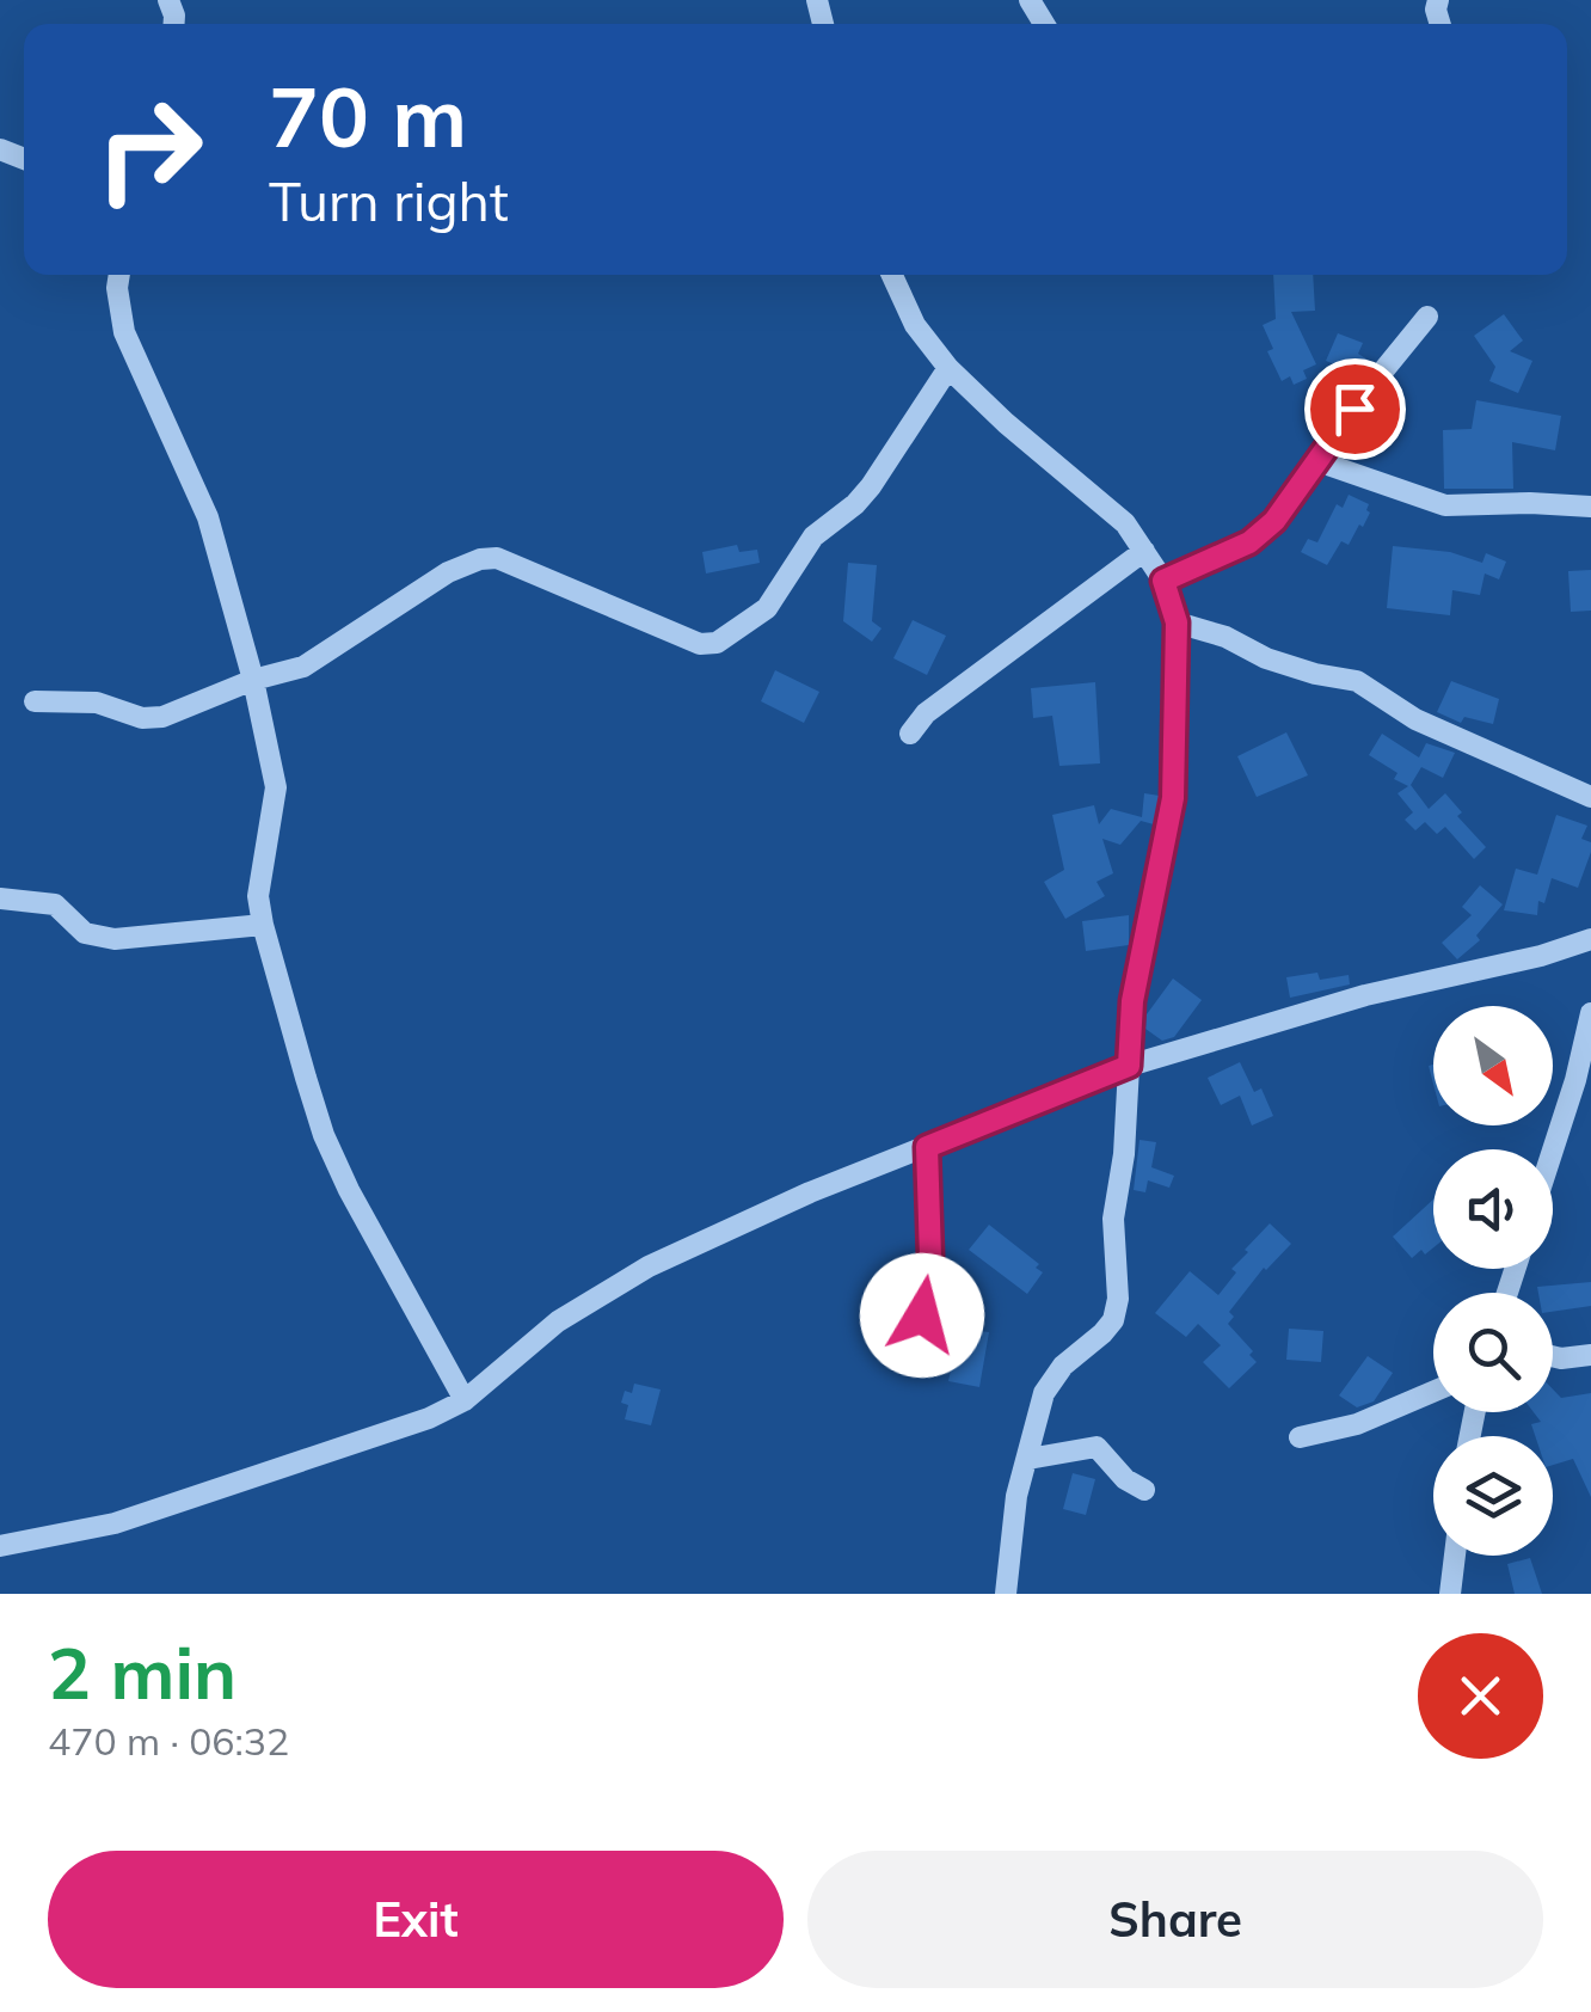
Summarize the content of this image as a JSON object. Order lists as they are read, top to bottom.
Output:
{
  "north": "bottom right",
  "page": {
    "turn": ["70 m", "Turn right"],
    "heading": ["2 min", "470 m · 06:32"],
    "buttons": ["Exit", "Share"]
  }
}
